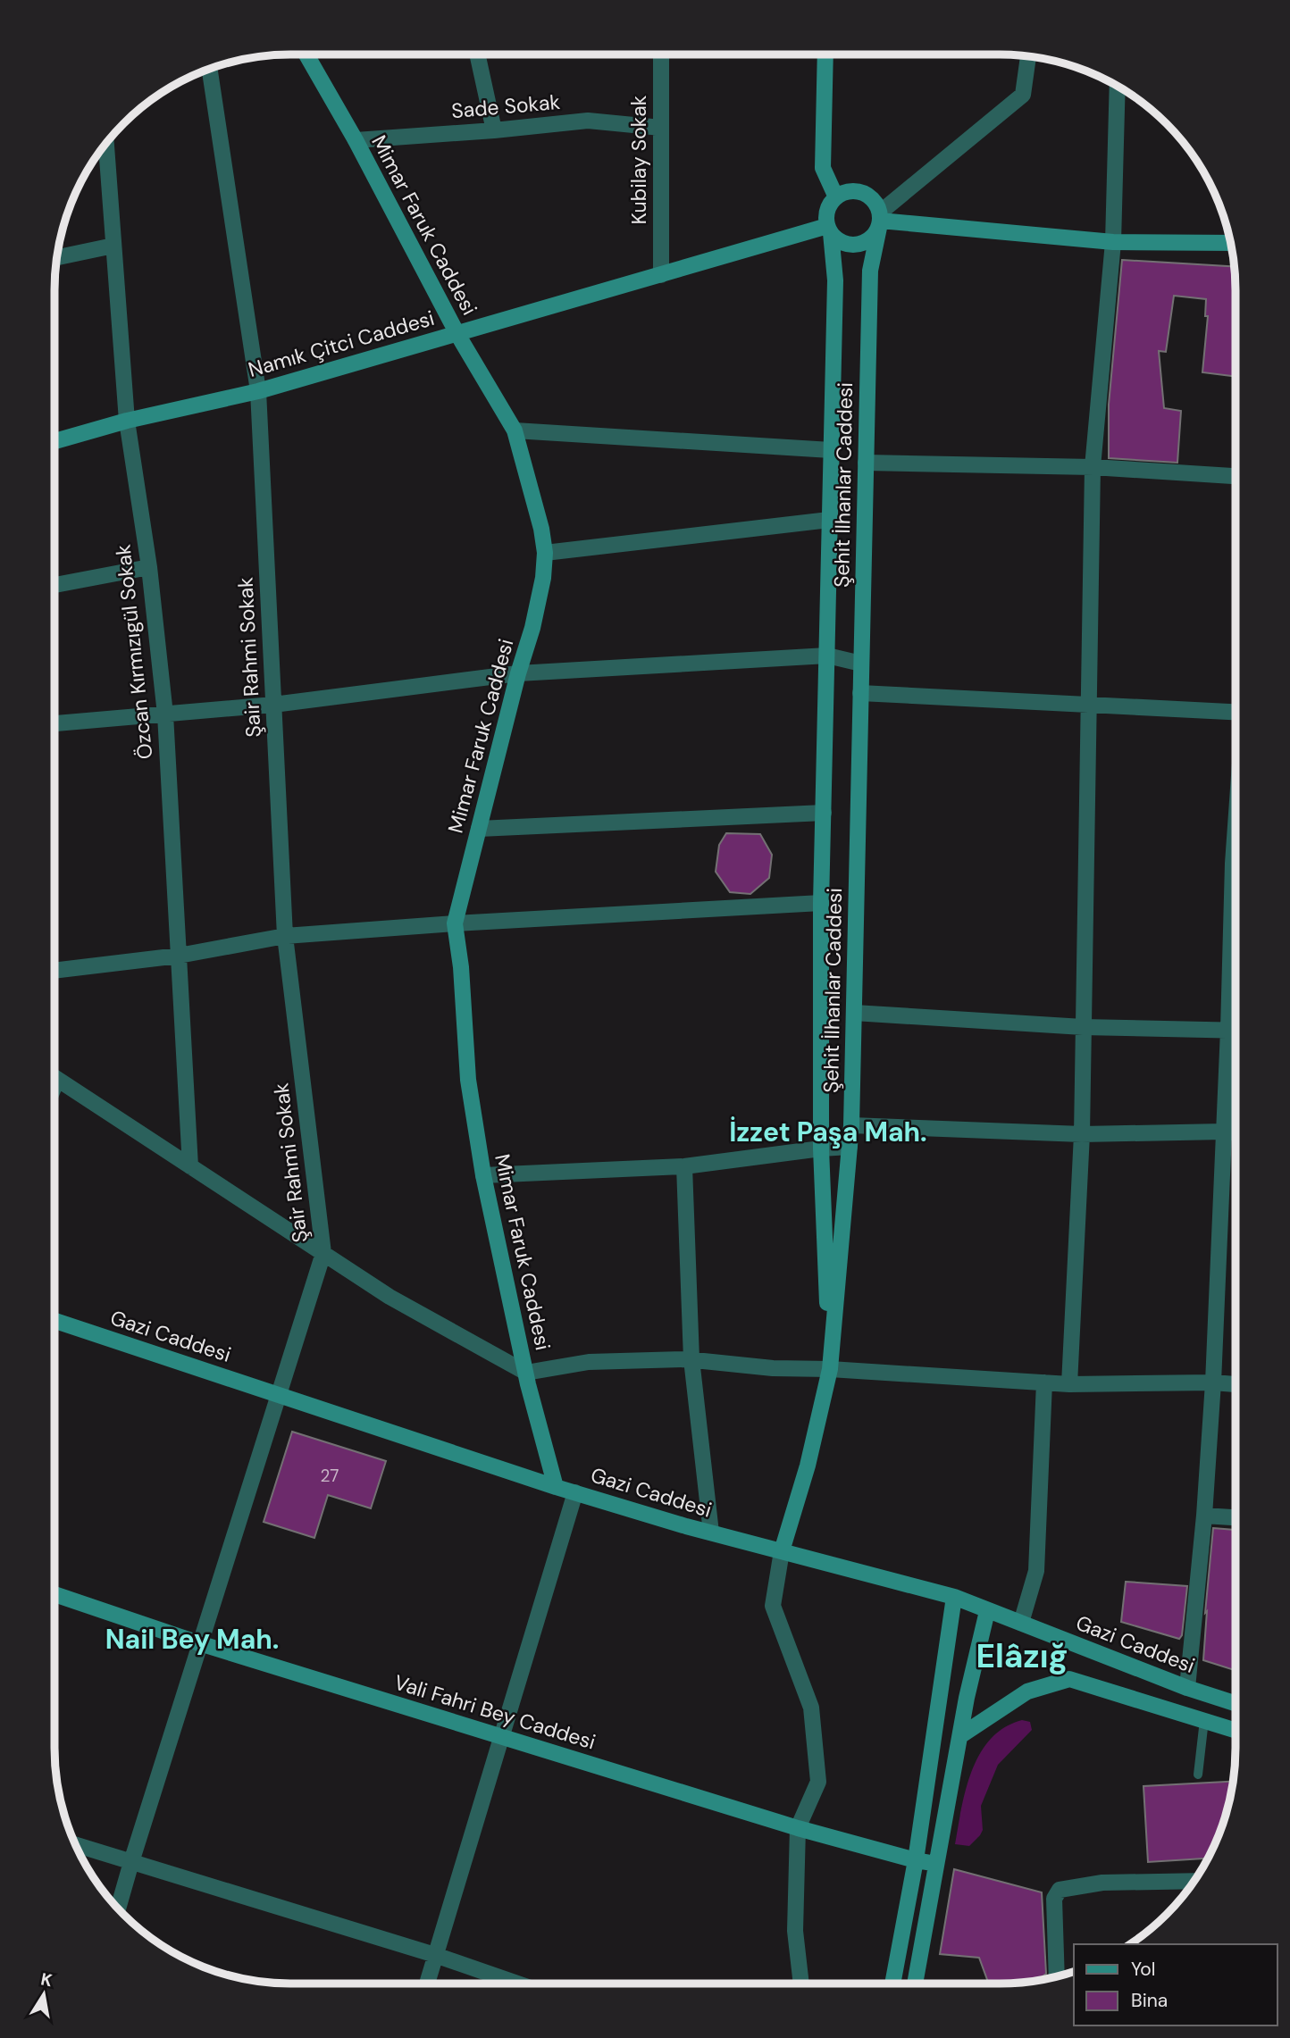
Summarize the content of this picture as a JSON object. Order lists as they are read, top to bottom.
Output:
{
  "streets": {
    "street": [
      "Sade Sokak",
      "Kubilay Sokak",
      "Mimar Faruk Caddesi",
      "Namık Çitci Caddesi",
      "Şehit İlhanlar Caddesi",
      "Özcan Kırmızıgül Sokak",
      "Şair Rahmi Sokak",
      "Gazi Caddesi",
      "Vali Fahri Bey Caddesi"
    ]
  },
  "crossings": [
    ["Sade Sokak", "Kubilay Sokak"],
    ["Sade Sokak", "Mimar Faruk Caddesi"],
    ["Kubilay Sokak", "Namık Çitci Caddesi"],
    ["Mimar Faruk Caddesi", "Namık Çitci Caddesi"],
    ["Mimar Faruk Caddesi", "Gazi Caddesi"],
    ["Namık Çitci Caddesi", "Şehit İlhanlar Caddesi"],
    ["Namık Çitci Caddesi", "Özcan Kırmızıgül Sokak"],
    ["Namık Çitci Caddesi", "Şair Rahmi Sokak"]
  ],
  "districts": ["İzzet Paşa Mah.", "Nail Bey Mah.", "Elâzığ"],
  "house_numbers": ["27"],
  "legend": ["Yol", "Bina"],
  "north": "top"
}
